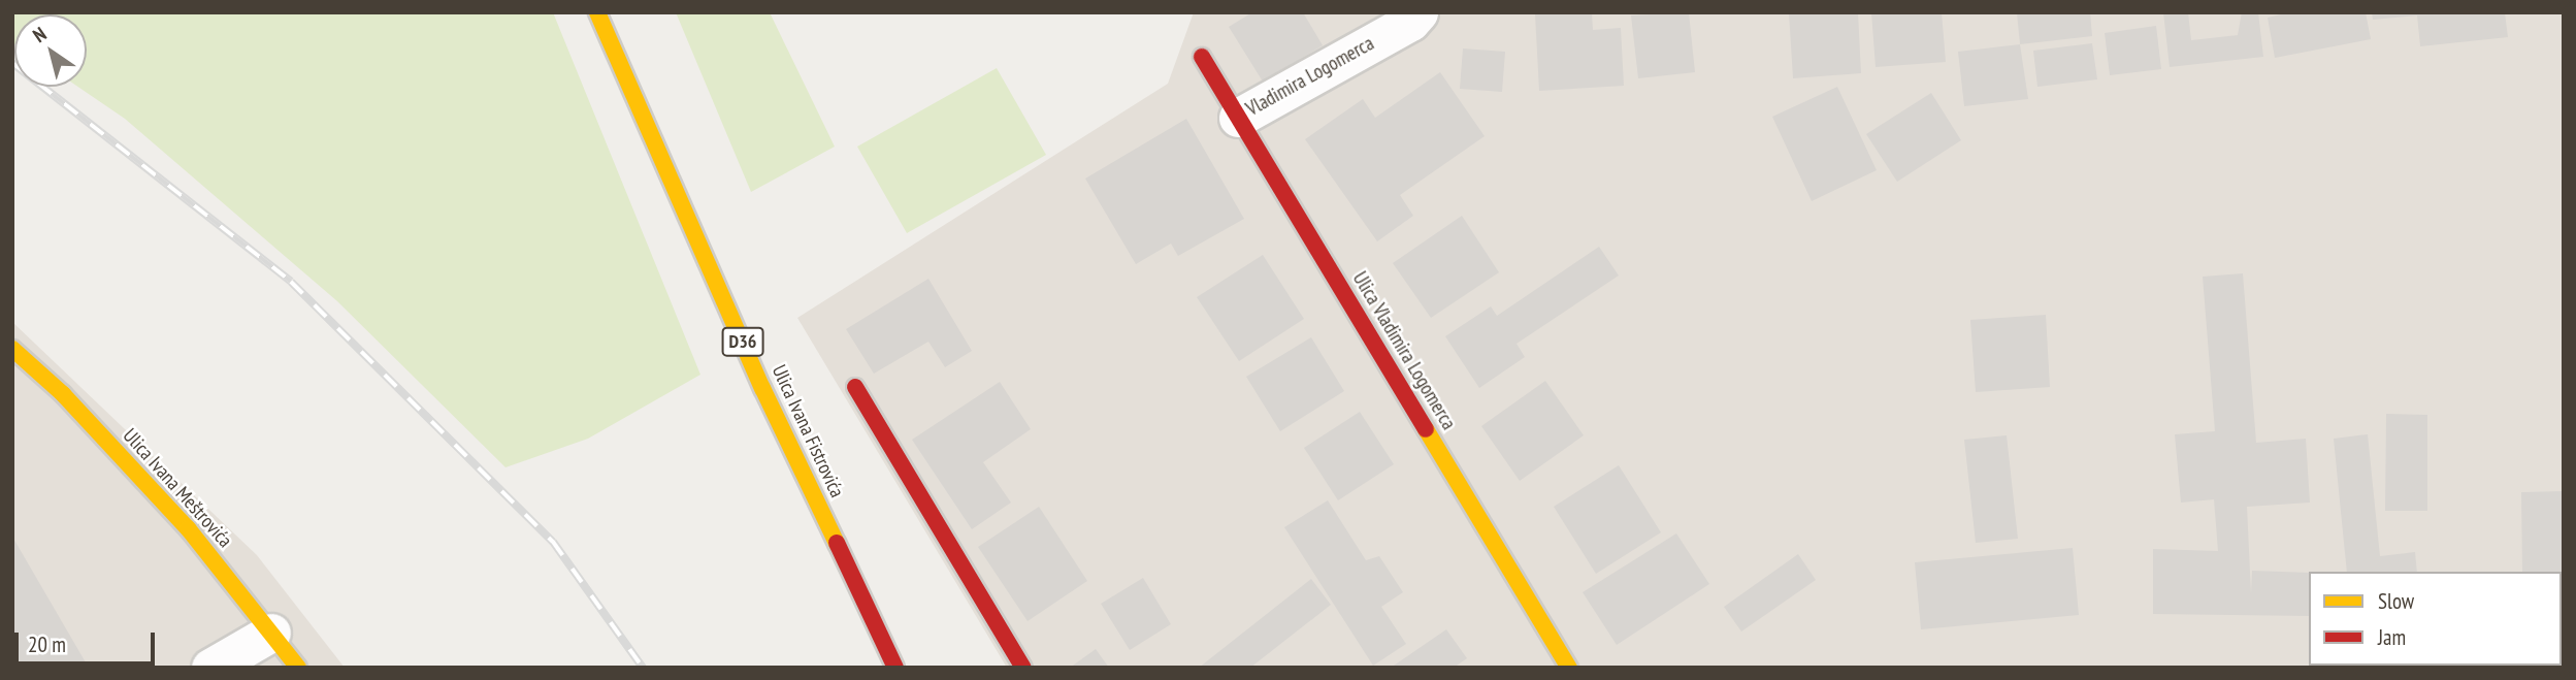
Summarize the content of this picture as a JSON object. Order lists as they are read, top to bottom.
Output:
{
  "streets": {
    "street": [
      "Vladimira Logomerca",
      "D36",
      "Ulica Vladimira Logomerca",
      "Ulica Ivana Fistrovića",
      "Ulica Ivana Meštrovića"
    ]
  },
  "crossings": [
    ["Vladimira Logomerca", "Ulica Vladimira Logomerca"]
  ],
  "legend": ["Slow", "Jam"],
  "scale_bar": "20 m",
  "north": "top left"
}
